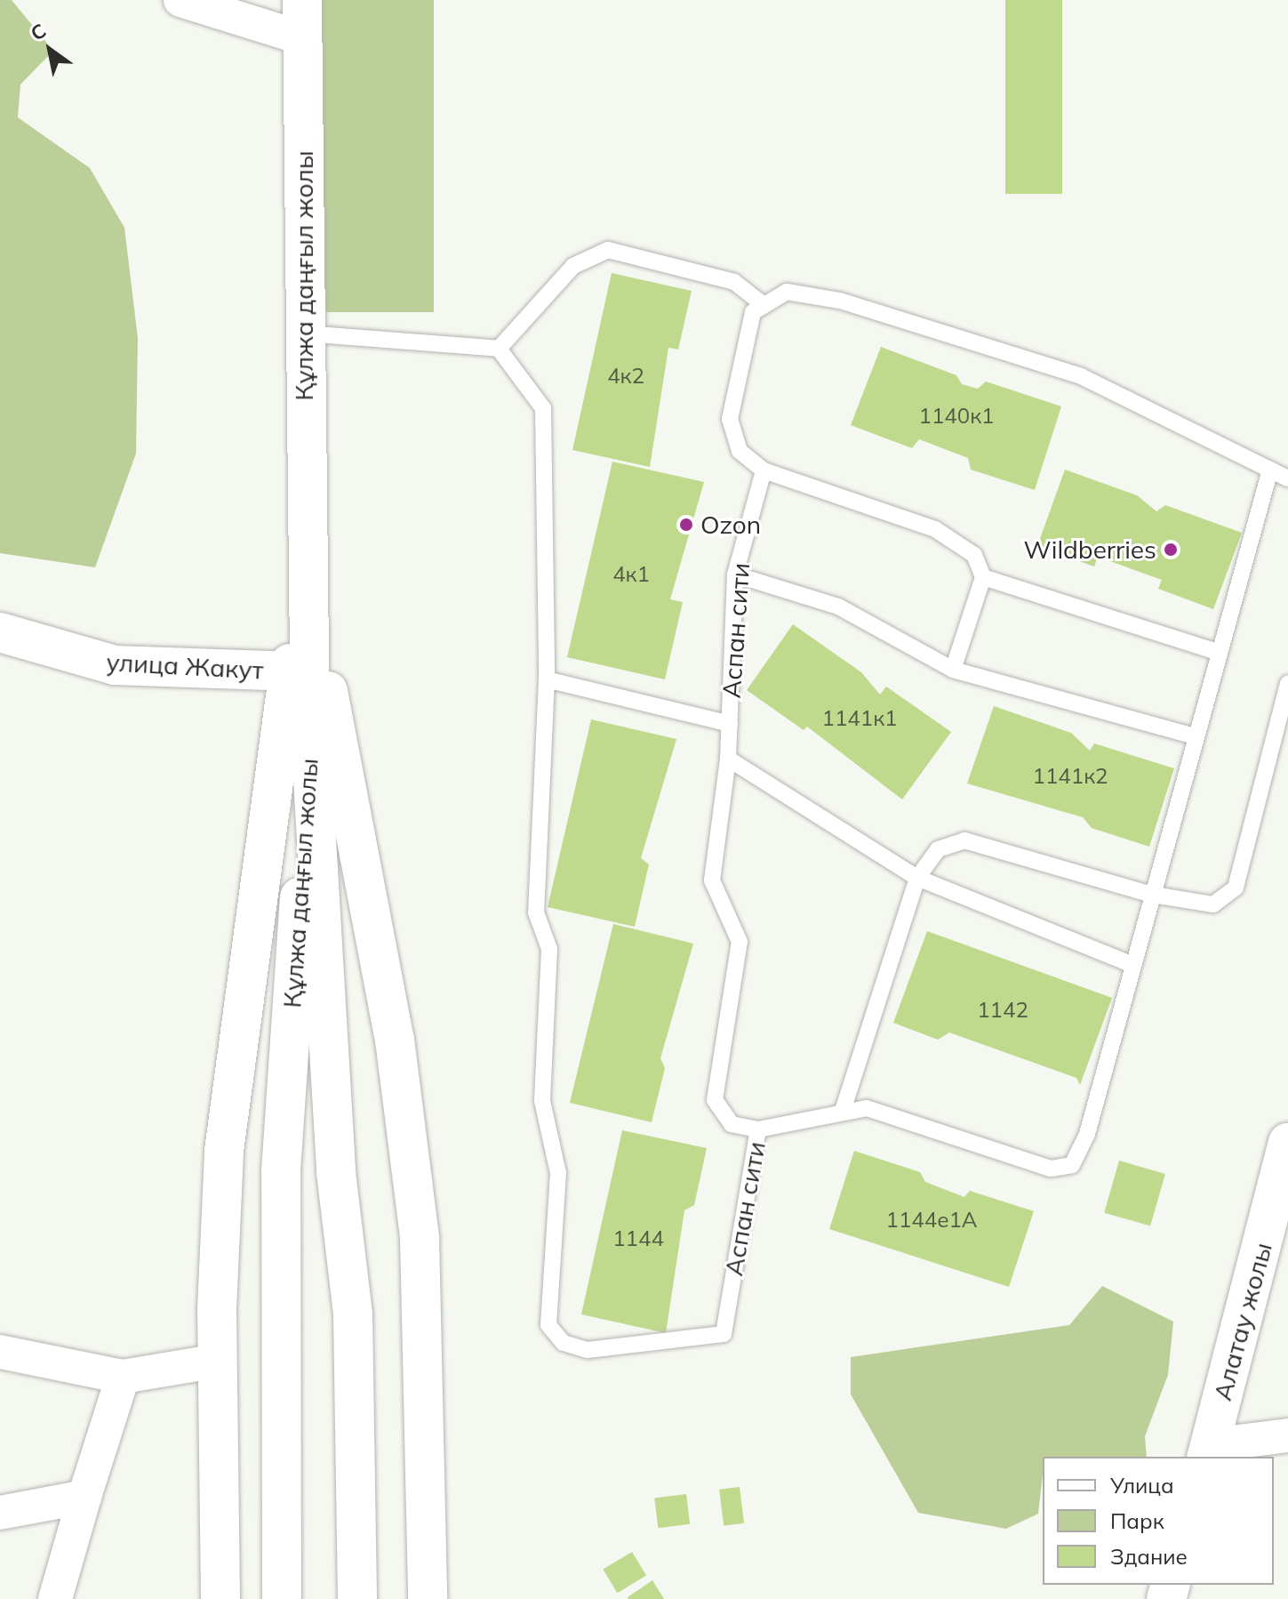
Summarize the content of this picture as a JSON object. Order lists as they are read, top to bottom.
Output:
{
  "streets": {
    "main road": ["Құлжа даңғыл жолы", "улица Жакут", "Алатау жолы"],
    "lane": ["Аспан сити"]
  },
  "places": ["Ozon", "Wildberries"],
  "house_numbers": [
    "4к2",
    "1140к1",
    "4к1",
    "1141к1",
    "1141к2",
    "1142",
    "1144е1А",
    "1144"
  ],
  "legend": ["Улица", "Парк", "Здание"],
  "north": "top left"
}
